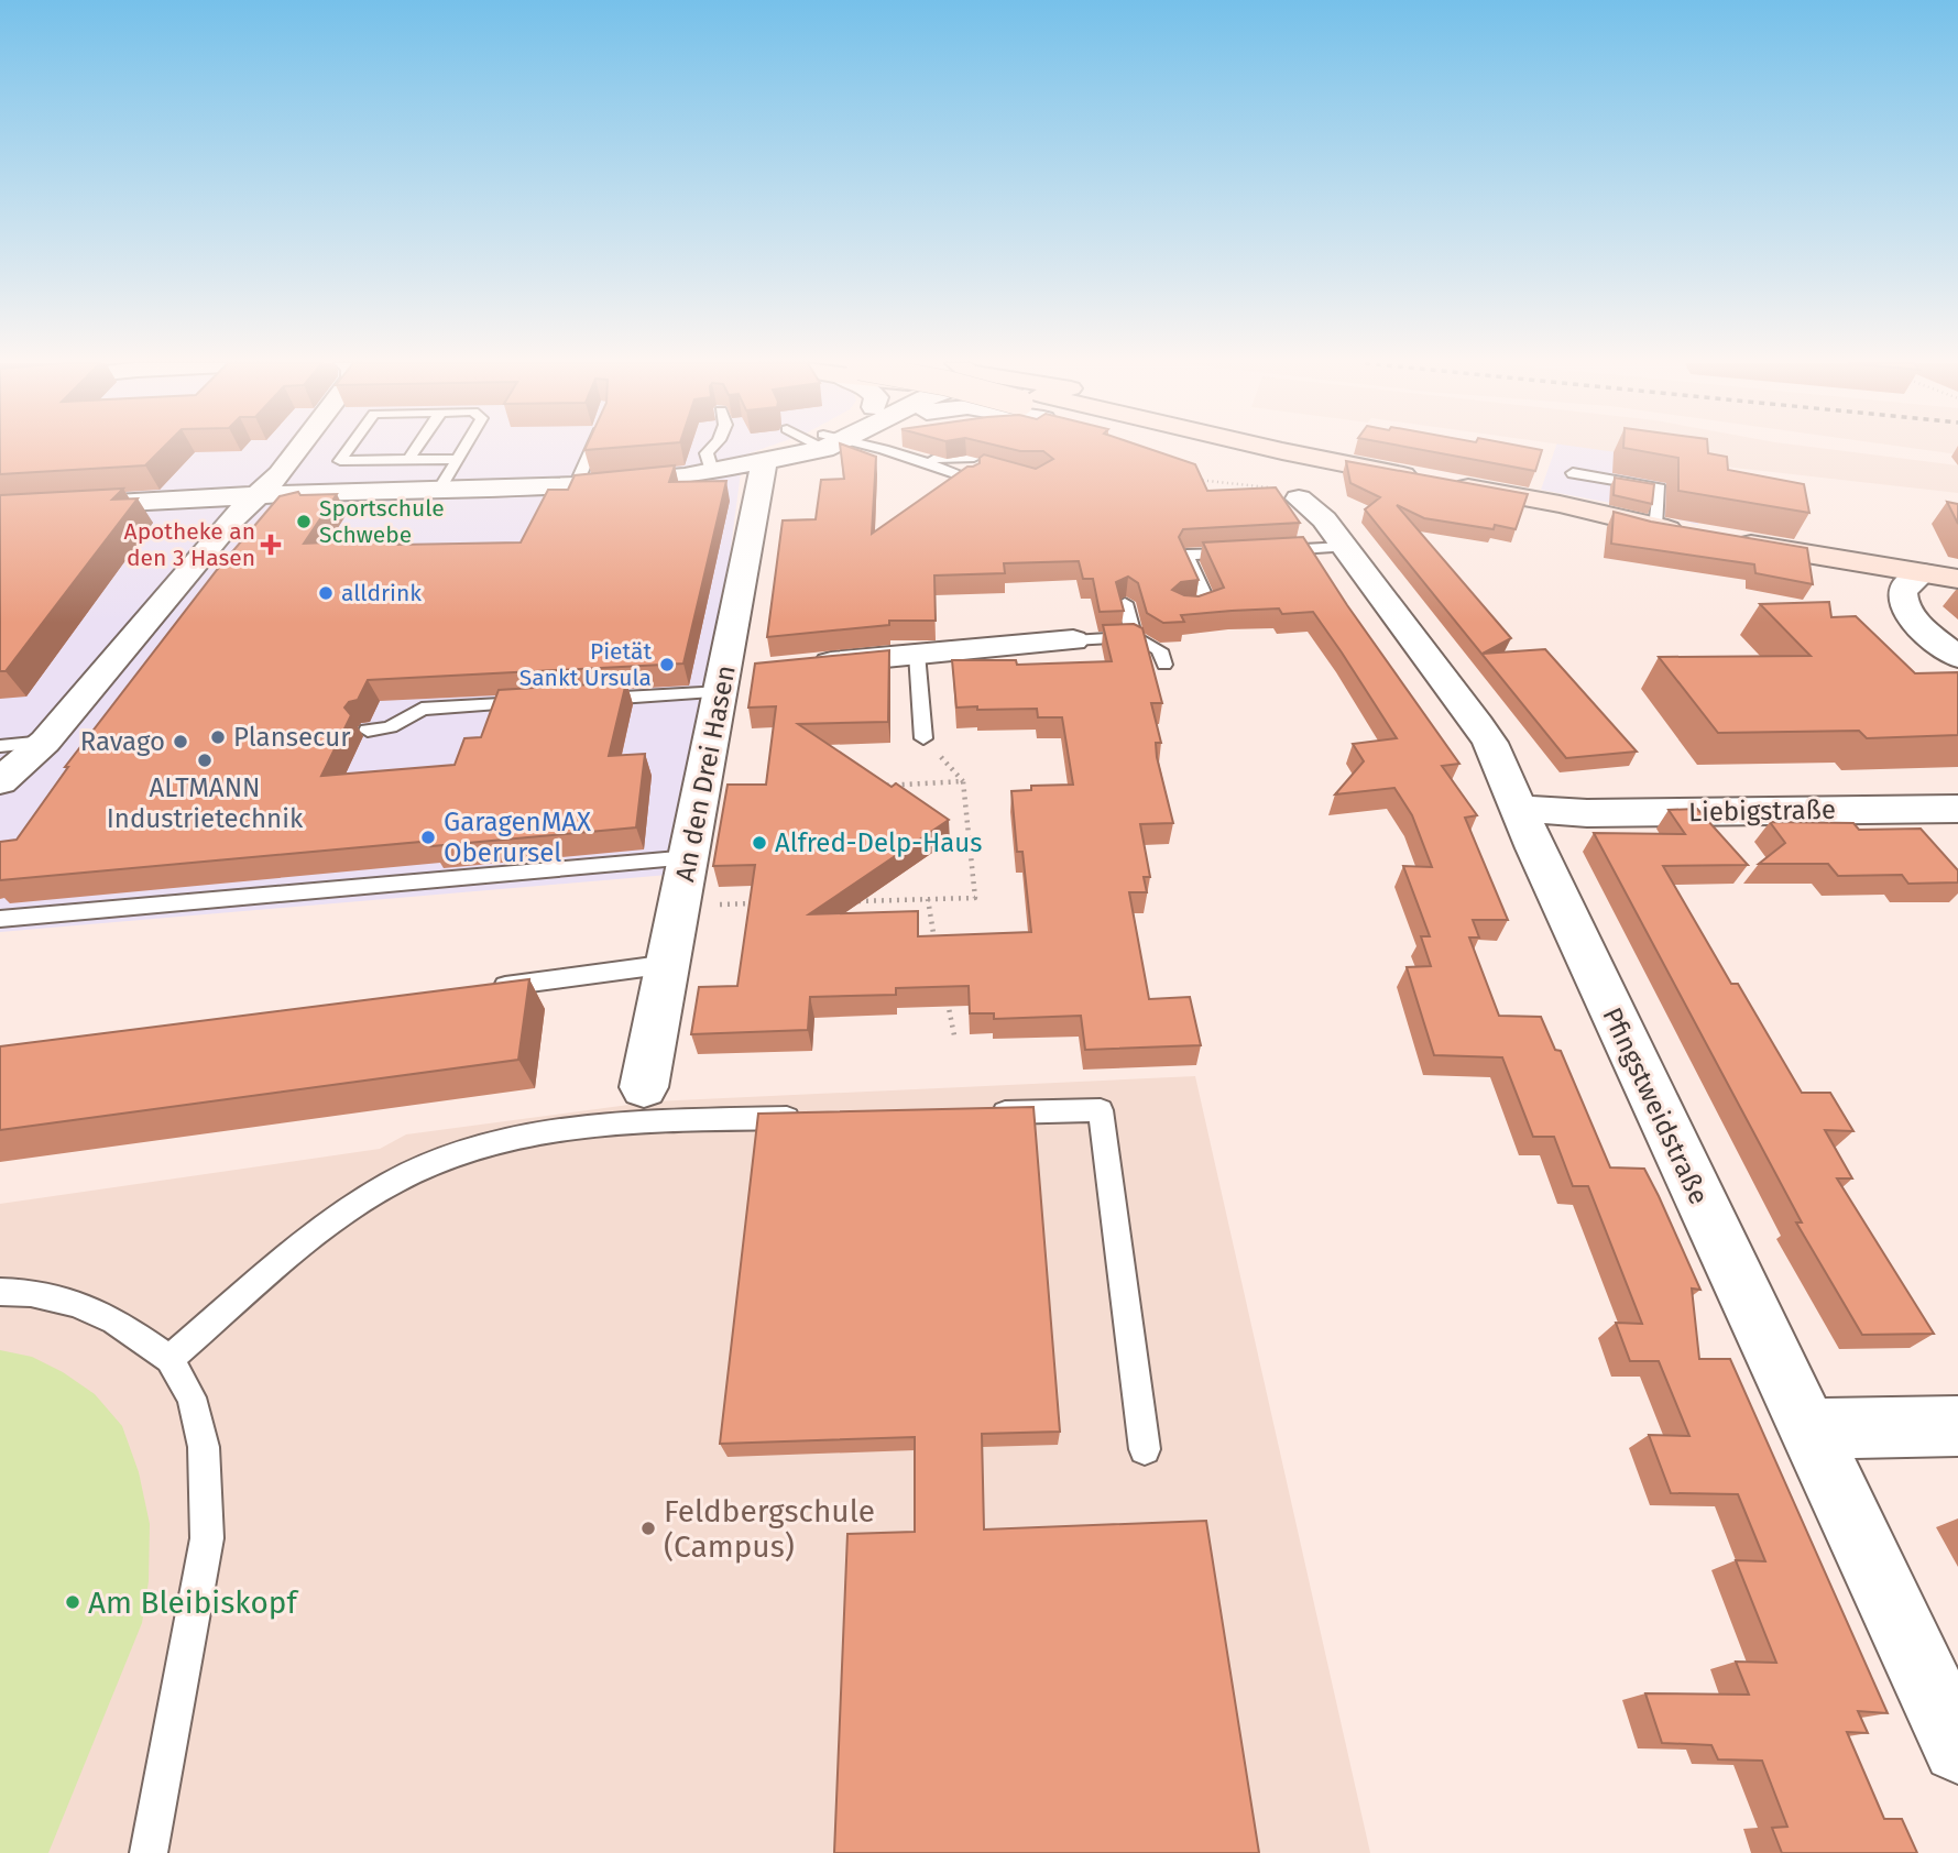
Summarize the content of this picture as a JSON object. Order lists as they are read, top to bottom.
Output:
{
  "streets": {
    "street": ["An den Drei Hasen", "Liebigstraße", "Pfingstweidstraße"]
  },
  "crossings": [
    ["Liebigstraße", "Pfingstweidstraße"]
  ],
  "places": {
    "other": [
      "Sportschule Schwebe",
      "alldrink",
      "Pietät Sankt Ursula",
      "Plansecur",
      "Ravago",
      "ALTMANN Industrietechnik",
      "GaragenMAX Oberursel",
      "Alfred-Delp-Haus",
      "Feldbergschule (Campus)",
      "Am Bleibiskopf"
    ],
    "health": ["Apotheke an den 3 Hasen"]
  }
}
